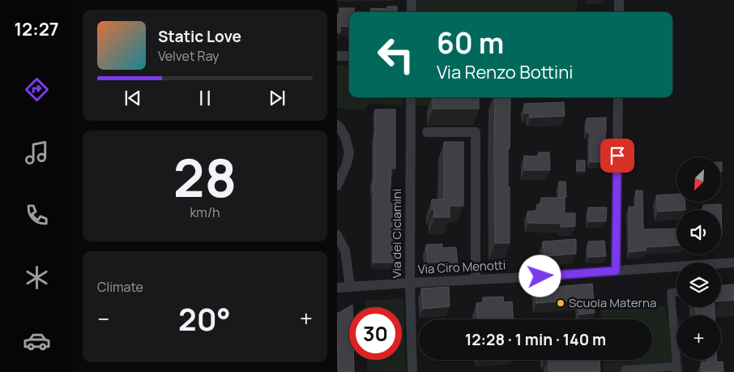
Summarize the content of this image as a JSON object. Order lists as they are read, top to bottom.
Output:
{
  "streets": {
    "street": ["Via dei Ciclamini", "Via Ciro Menotti"]
  },
  "crossings": [
    ["Via dei Ciclamini", "Via Ciro Menotti"]
  ],
  "places": ["Scuola Materna"],
  "north": "bottom left",
  "page": {
    "tabs": "12:27",
    "turn": ["60 m", "Via Renzo Bottini"],
    "song": ["Static Love", "Velvet Ray"],
    "tile": [
      ["28", "km/h"],
      "Climate"
    ],
    "map_buttons": "+",
    "heat": ["−", "20°", "+"],
    "limit": "30",
    "trip": "12:28 · 1 min · 140 m"
  }
}
